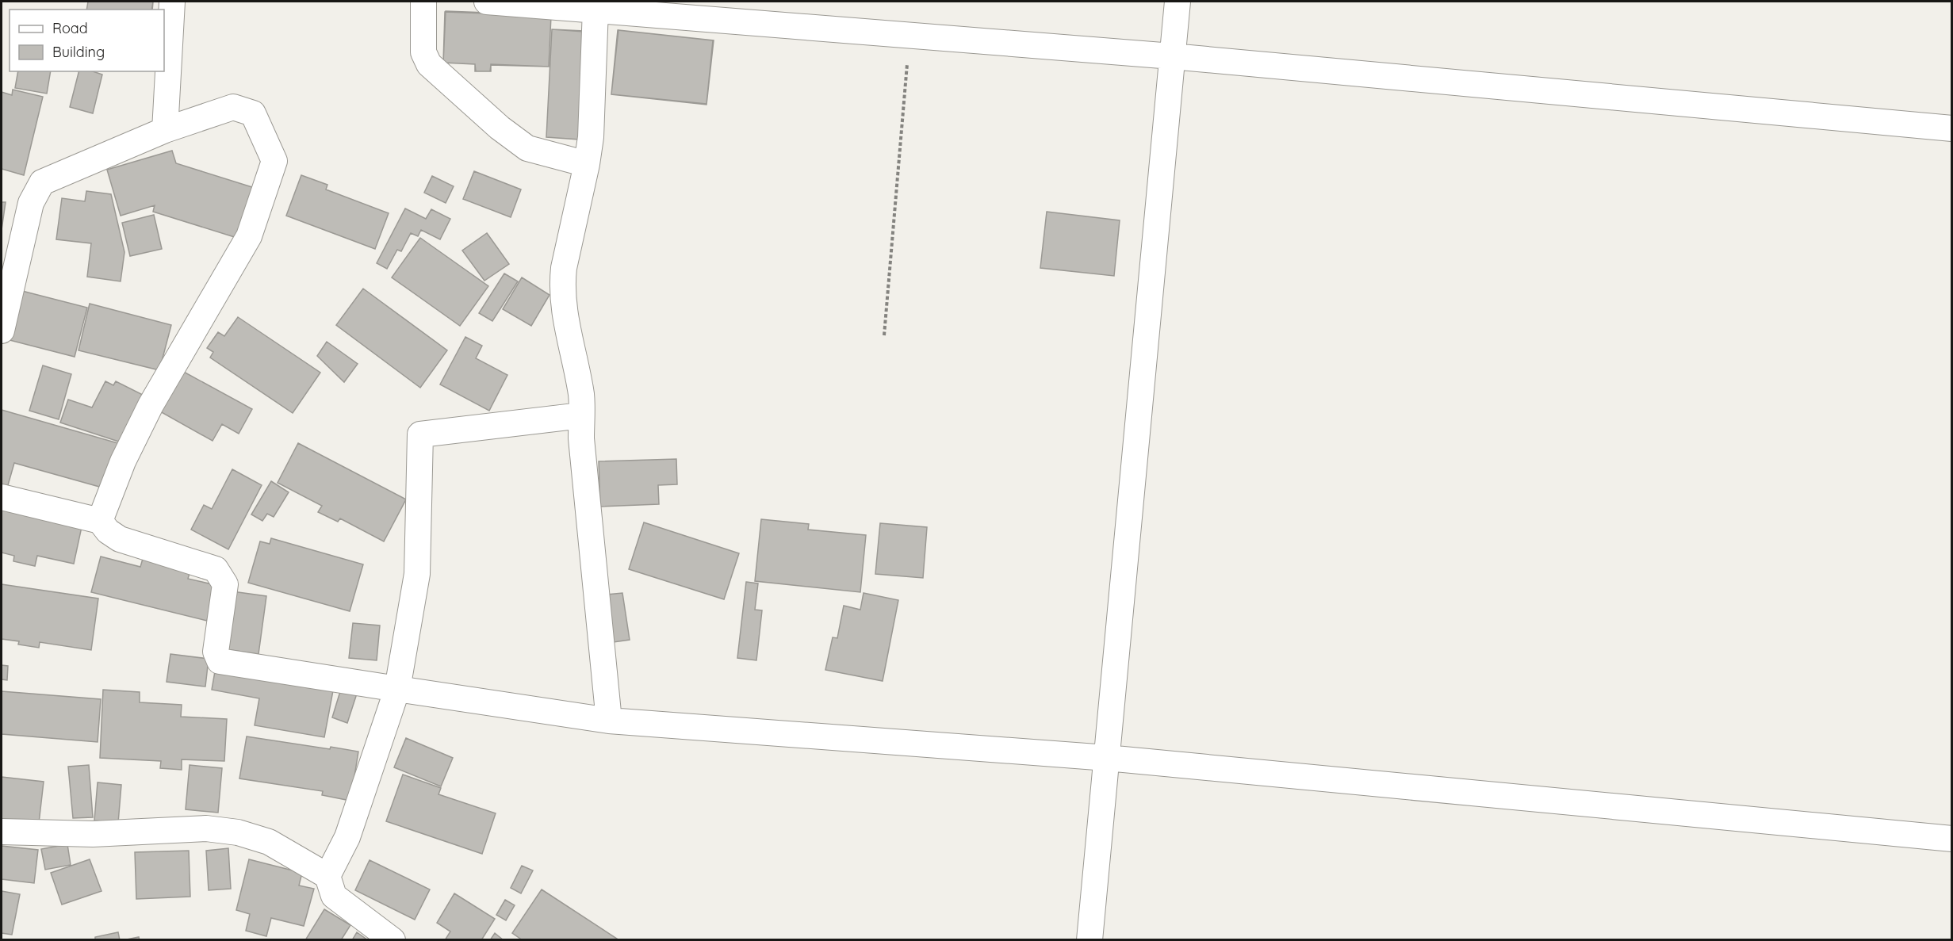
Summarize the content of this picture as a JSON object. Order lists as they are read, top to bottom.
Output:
{
  "legend": ["Road", "Building"]
}
